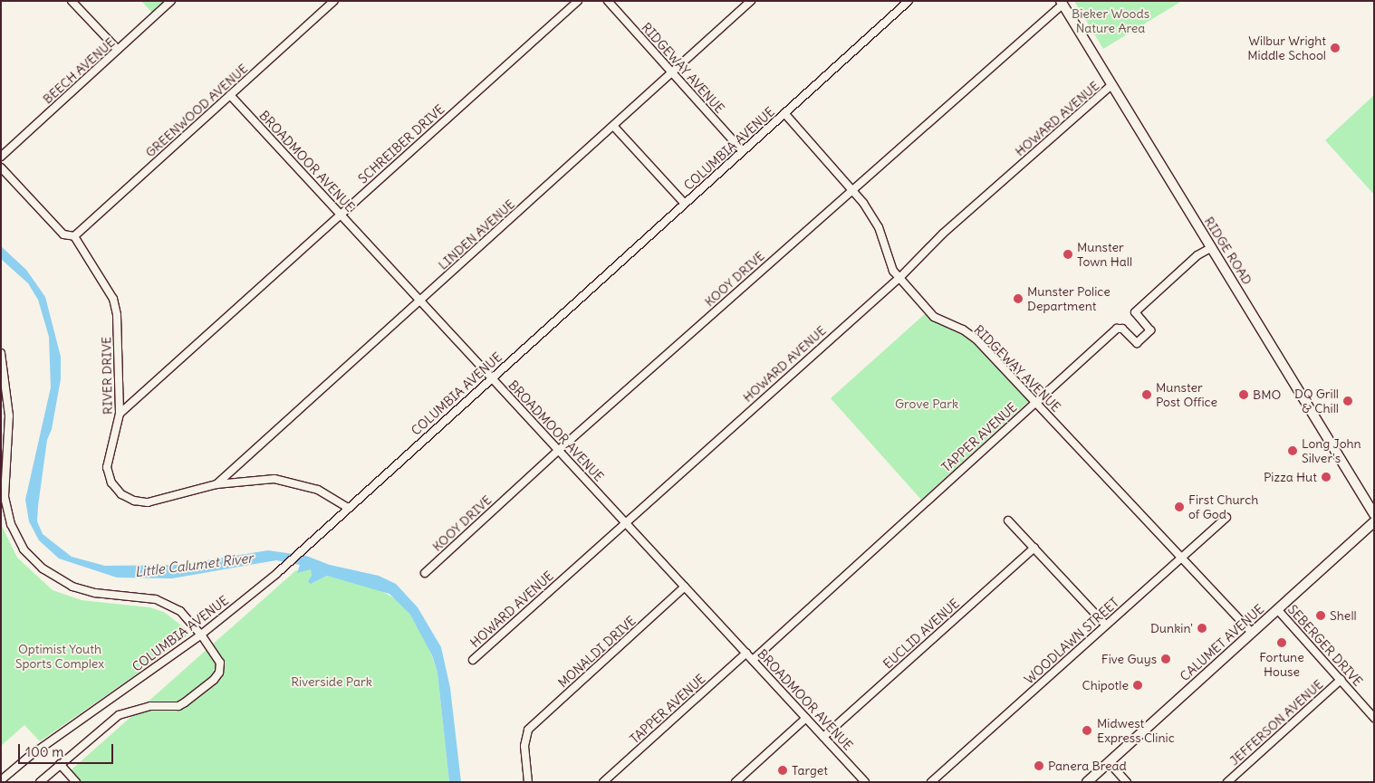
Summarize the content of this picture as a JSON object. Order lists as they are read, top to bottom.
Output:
{
  "streets": {
    "main road": ["RIDGE ROAD", "CALUMET AVENUE"],
    "street": [
      "RIDGEWAY AVENUE",
      "BEECH AVENUE",
      "GREENWOOD AVENUE",
      "HOWARD AVENUE",
      "SCHREIBER DRIVE",
      "COLUMBIA AVENUE",
      "BROADMOOR AVENUE",
      "LINDEN AVENUE",
      "KOOY DRIVE",
      "RIVER DRIVE",
      "TAPPER AVENUE",
      "EUCLID AVENUE",
      "WOODLAWN STREET",
      "SEBERGER DRIVE",
      "MONALDI DRIVE",
      "JEFFERSON AVENUE"
    ]
  },
  "crossings": [
    ["RIDGEWAY AVENUE", "HOWARD AVENUE"],
    ["RIDGEWAY AVENUE", "COLUMBIA AVENUE"],
    ["RIDGEWAY AVENUE", "LINDEN AVENUE"],
    ["RIDGEWAY AVENUE", "KOOY DRIVE"],
    ["RIDGEWAY AVENUE", "TAPPER AVENUE"],
    ["RIDGEWAY AVENUE", "WOODLAWN STREET"],
    ["RIDGEWAY AVENUE", "CALUMET AVENUE"],
    ["GREENWOOD AVENUE", "BROADMOOR AVENUE"],
    ["GREENWOOD AVENUE", "RIVER DRIVE"],
    ["HOWARD AVENUE", "BROADMOOR AVENUE"],
    ["HOWARD AVENUE", "RIDGE ROAD"],
    ["SCHREIBER DRIVE", "BROADMOOR AVENUE"],
    ["SCHREIBER DRIVE", "RIVER DRIVE"],
    ["COLUMBIA AVENUE", "BROADMOOR AVENUE"],
    ["COLUMBIA AVENUE", "RIVER DRIVE"],
    ["BROADMOOR AVENUE", "LINDEN AVENUE"],
    ["BROADMOOR AVENUE", "KOOY DRIVE"],
    ["BROADMOOR AVENUE", "TAPPER AVENUE"],
    ["BROADMOOR AVENUE", "EUCLID AVENUE"],
    ["BROADMOOR AVENUE", "MONALDI DRIVE"],
    ["LINDEN AVENUE", "RIVER DRIVE"],
    ["RIDGE ROAD", "KOOY DRIVE"],
    ["RIDGE ROAD", "TAPPER AVENUE"],
    ["CALUMET AVENUE", "SEBERGER DRIVE"],
    ["SEBERGER DRIVE", "JEFFERSON AVENUE"]
  ],
  "water": ["Little Calumet River"],
  "parks": [
    "Bieker Woods Nature Area",
    "Grove Park",
    "Optimist Youth Sports Complex",
    "Riverside Park"
  ],
  "places": [
    "Wilbur Wright Middle School",
    "Munster Town Hall",
    "Munster Police Department",
    "Munster Post Office",
    "BMO",
    "DQ Grill & Chill",
    "Long John Silver's",
    "Pizza Hut",
    "First Church of God",
    "Shell",
    "Dunkin'",
    "Fortune House",
    "Five Guys",
    "Chipotle",
    "Midwest Express Clinic",
    "Panera Bread",
    "Target"
  ],
  "scale_bar": "100 m"
}
